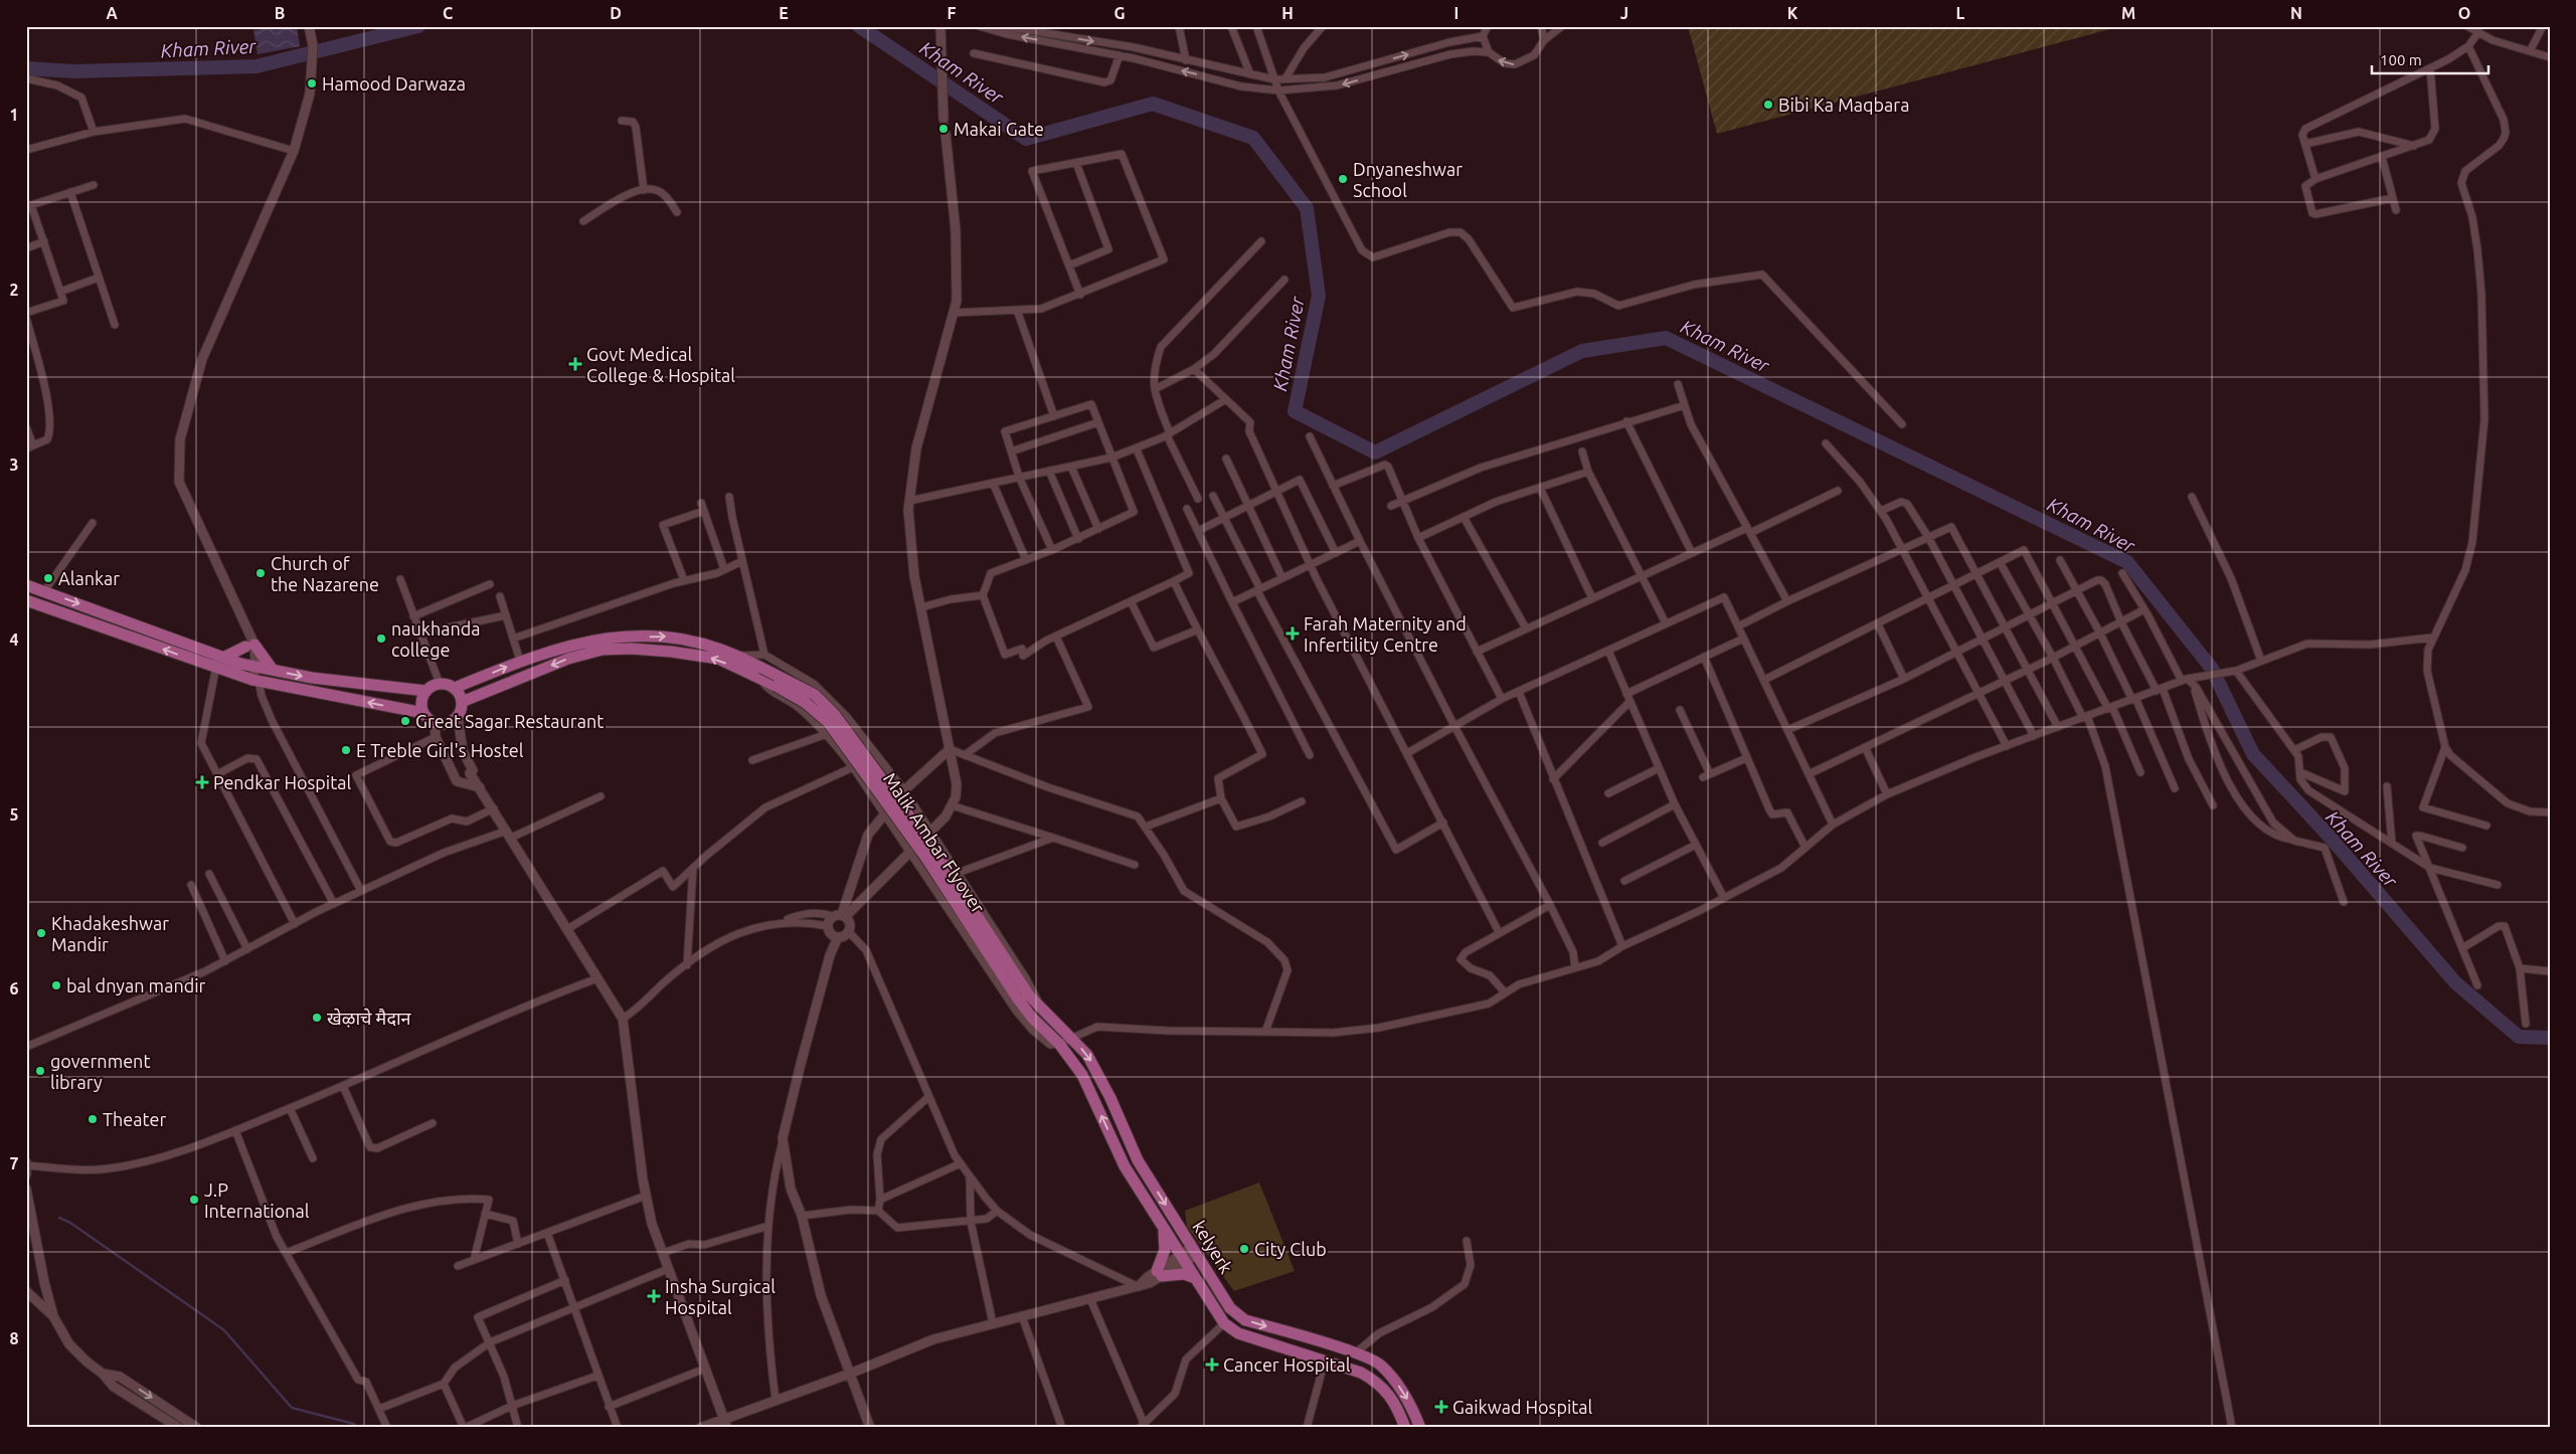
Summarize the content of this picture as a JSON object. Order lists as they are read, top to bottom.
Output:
{
  "streets": {
    "main road": ["Malik Ambar Flyover", "kelyerk"]
  },
  "crossings": [
    ["Malik Ambar Flyover", "kelyerk"]
  ],
  "one_way": ["kelyerk"],
  "water": ["Kham River"],
  "places": {
    "other": [
      "Hamood Darwaza",
      "Bibi Ka Maqbara",
      "Makai Gate",
      "Dnyaneshwar School",
      "Church of the Nazarene",
      "Alankar",
      "naukhanda college",
      "Great Sagar Restaurant",
      "E Treble Girl's Hostel",
      "Khadakeshwar Mandir",
      "bal dnyan mandir",
      "खेऴाचे मैदान",
      "government library",
      "Theater",
      "J.P International",
      "City Club"
    ],
    "health": [
      "Govt Medical College & Hospital",
      "Farah Maternity and Infertility Centre",
      "Pendkar Hospital",
      "Insha Surgical Hospital",
      "Cancer Hospital",
      "Gaikwad Hospital"
    ]
  },
  "scale_bar": "100 m",
  "grid": {
    "columns": [
      "A",
      "B",
      "C",
      "D",
      "E",
      "F",
      "G",
      "H",
      "I",
      "J",
      "K",
      "L",
      "M",
      "N",
      "O"
    ],
    "rows": [
      "1",
      "2",
      "3",
      "4",
      "5",
      "6",
      "7",
      "8"
    ]
  }
}
